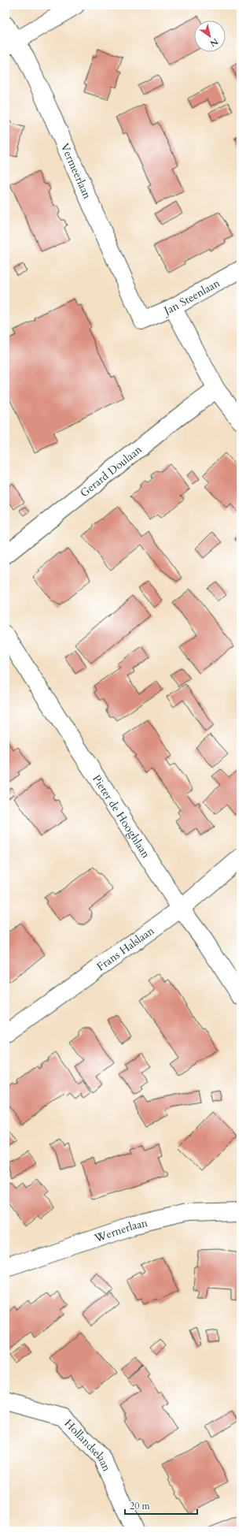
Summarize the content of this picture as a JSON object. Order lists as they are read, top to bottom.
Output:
{
  "streets": {
    "street": [
      "Vermeerlaan",
      "Jan Steenlaan",
      "Gerard Doulaan",
      "Pieter de Hooghlaan",
      "Frans Halslaan",
      "Wernerlaan",
      "Hollandselaan"
    ]
  },
  "crossings": [
    ["Vermeerlaan", "Jan Steenlaan"],
    ["Pieter de Hooghlaan", "Frans Halslaan"]
  ],
  "scale_bar": "20 m",
  "north": "bottom right"
}
